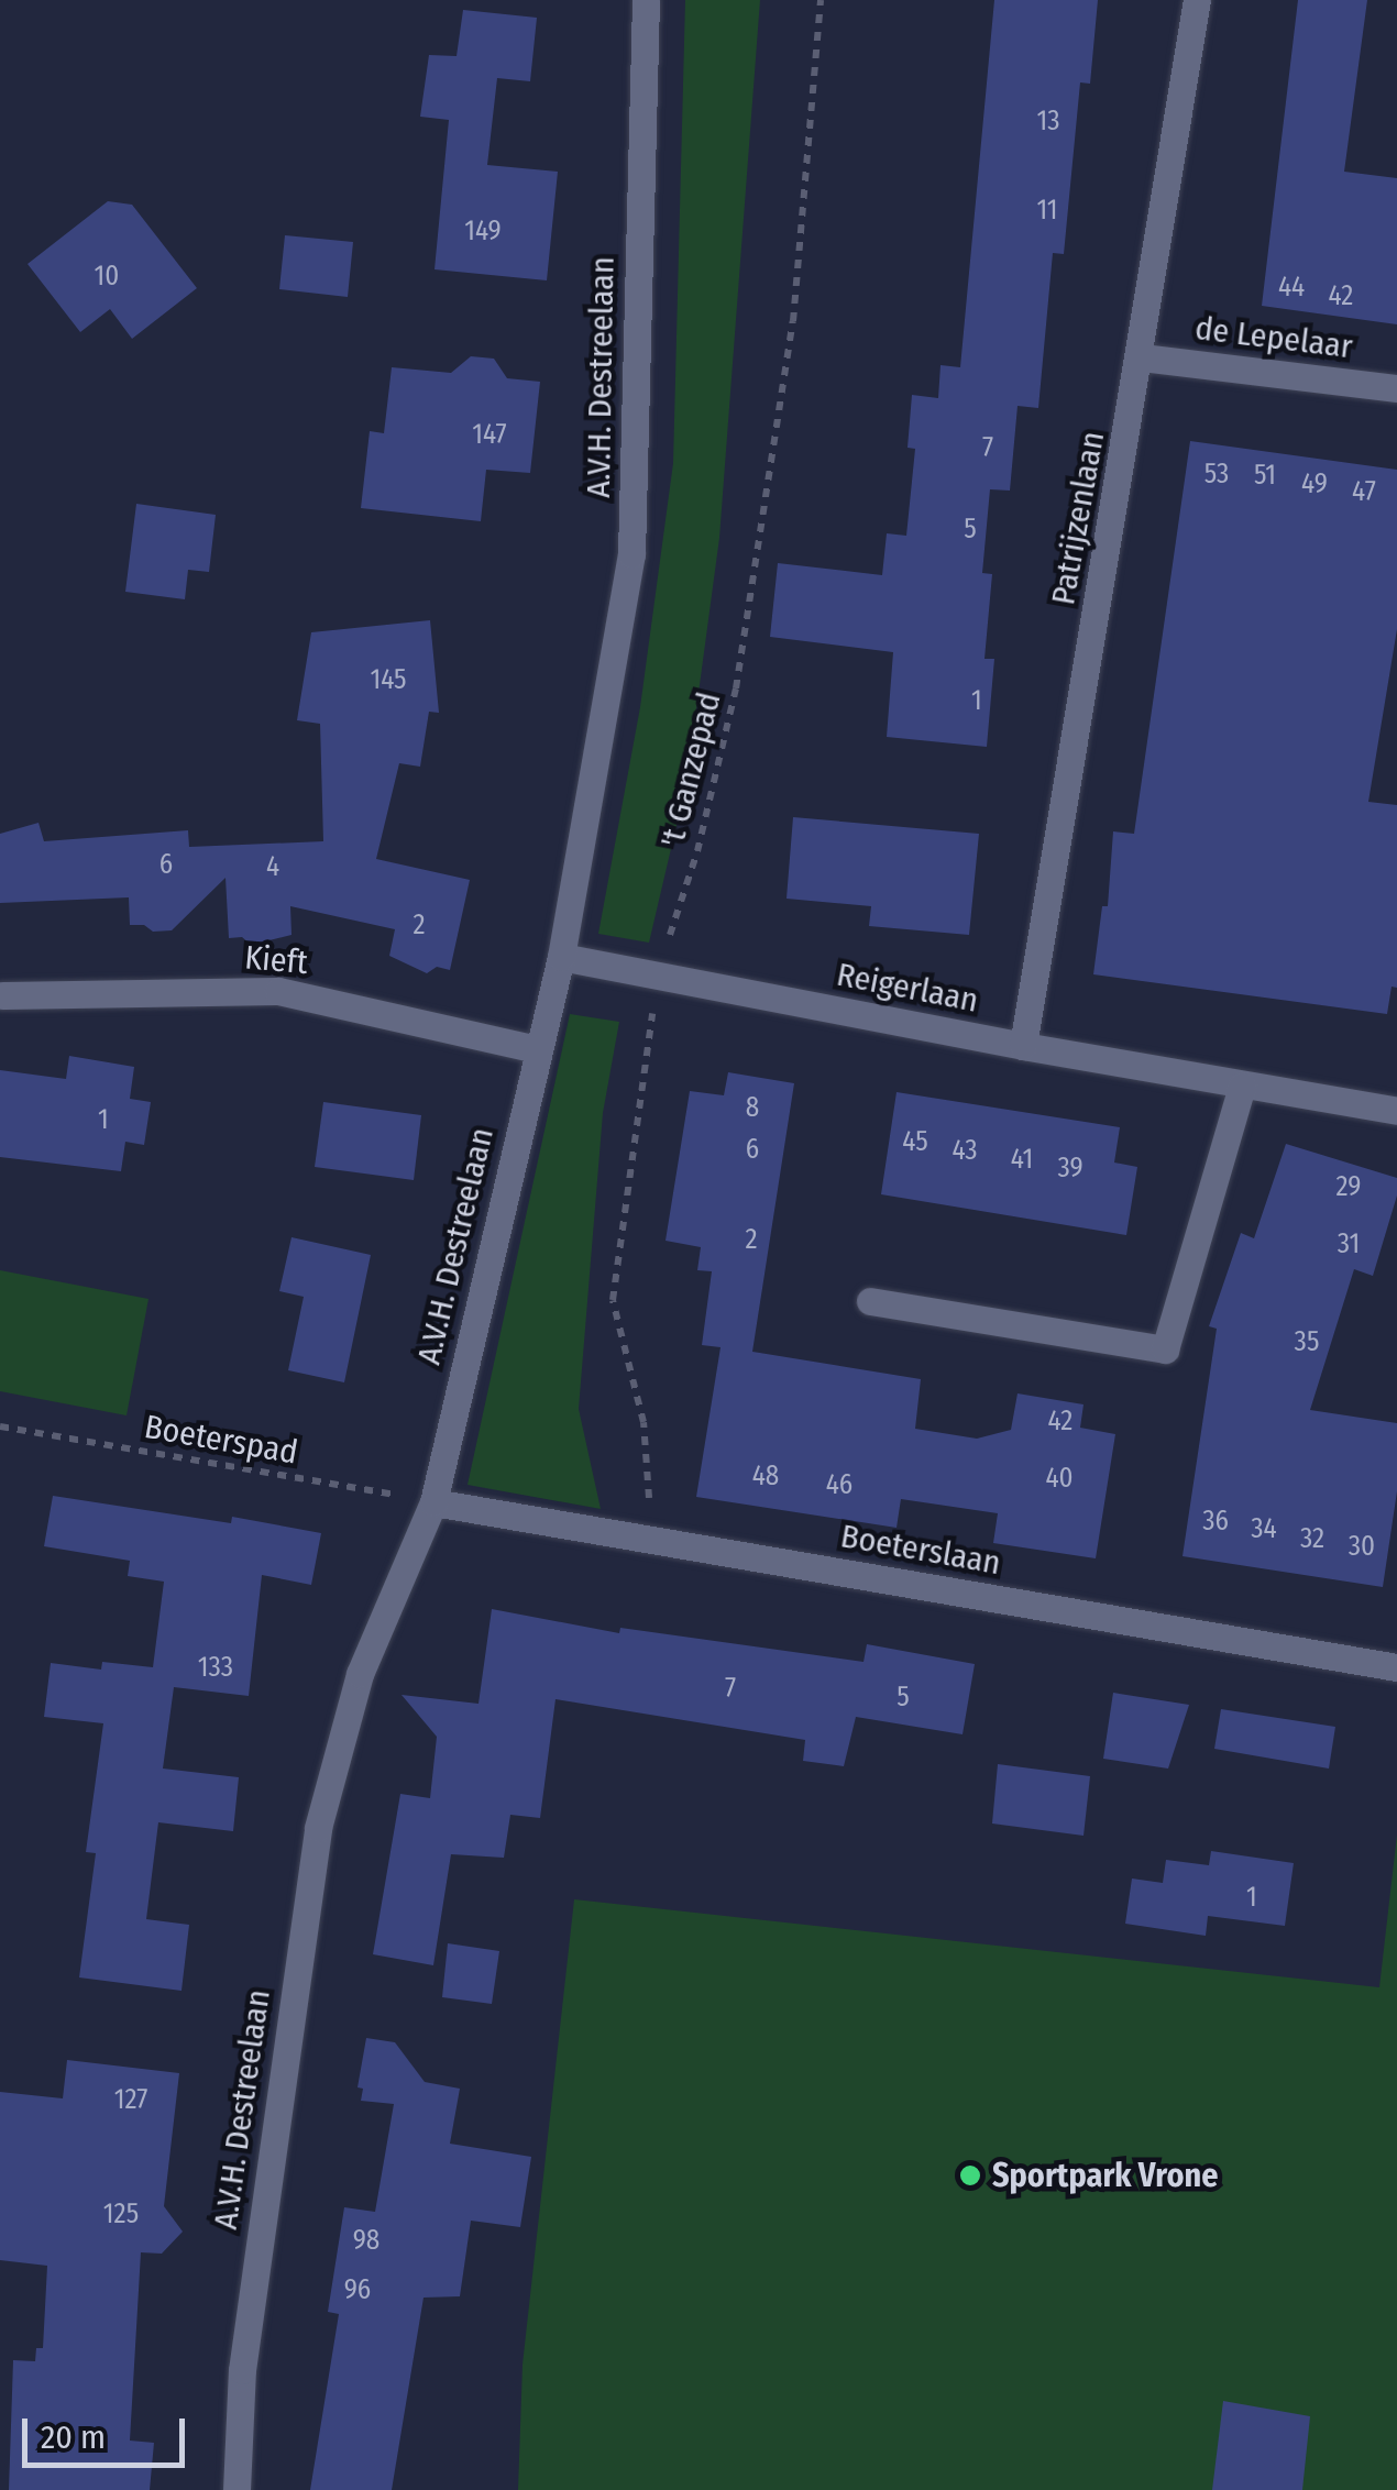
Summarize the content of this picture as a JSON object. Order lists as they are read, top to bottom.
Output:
{
  "streets": {
    "street": [
      "de Lepelaar",
      "A.V.H. Destreelaan",
      "Patrijzenlaan",
      "Kieft",
      "Reigerlaan",
      "Boeterslaan"
    ],
    "path": ["'t Ganzepad", "Boeterspad"]
  },
  "crossings": [
    ["de Lepelaar", "Patrijzenlaan"],
    ["A.V.H. Destreelaan", "Kieft"],
    ["A.V.H. Destreelaan", "Reigerlaan"],
    ["A.V.H. Destreelaan", "Boeterspad"],
    ["A.V.H. Destreelaan", "Boeterslaan"],
    ["Patrijzenlaan", "Reigerlaan"],
    ["'t Ganzepad", "Reigerlaan"],
    ["'t Ganzepad", "Boeterslaan"],
    ["Boeterspad", "Boeterslaan"]
  ],
  "places": ["Sportpark Vrone"],
  "house_numbers": [
    "13",
    "11",
    "149",
    "10",
    "44",
    "42",
    "147",
    "7",
    "53",
    "51",
    "49",
    "47",
    "5",
    "145",
    "1",
    "6",
    "4",
    "2",
    "8",
    "1",
    "45",
    "6",
    "43",
    "41",
    "39",
    "29",
    "2",
    "31",
    "35",
    "42",
    "48",
    "40",
    "46",
    "36",
    "34",
    "32",
    "30",
    "133",
    "7",
    "5",
    "1",
    "127",
    "125",
    "98",
    "96"
  ],
  "scale_bar": "20 m"
}
